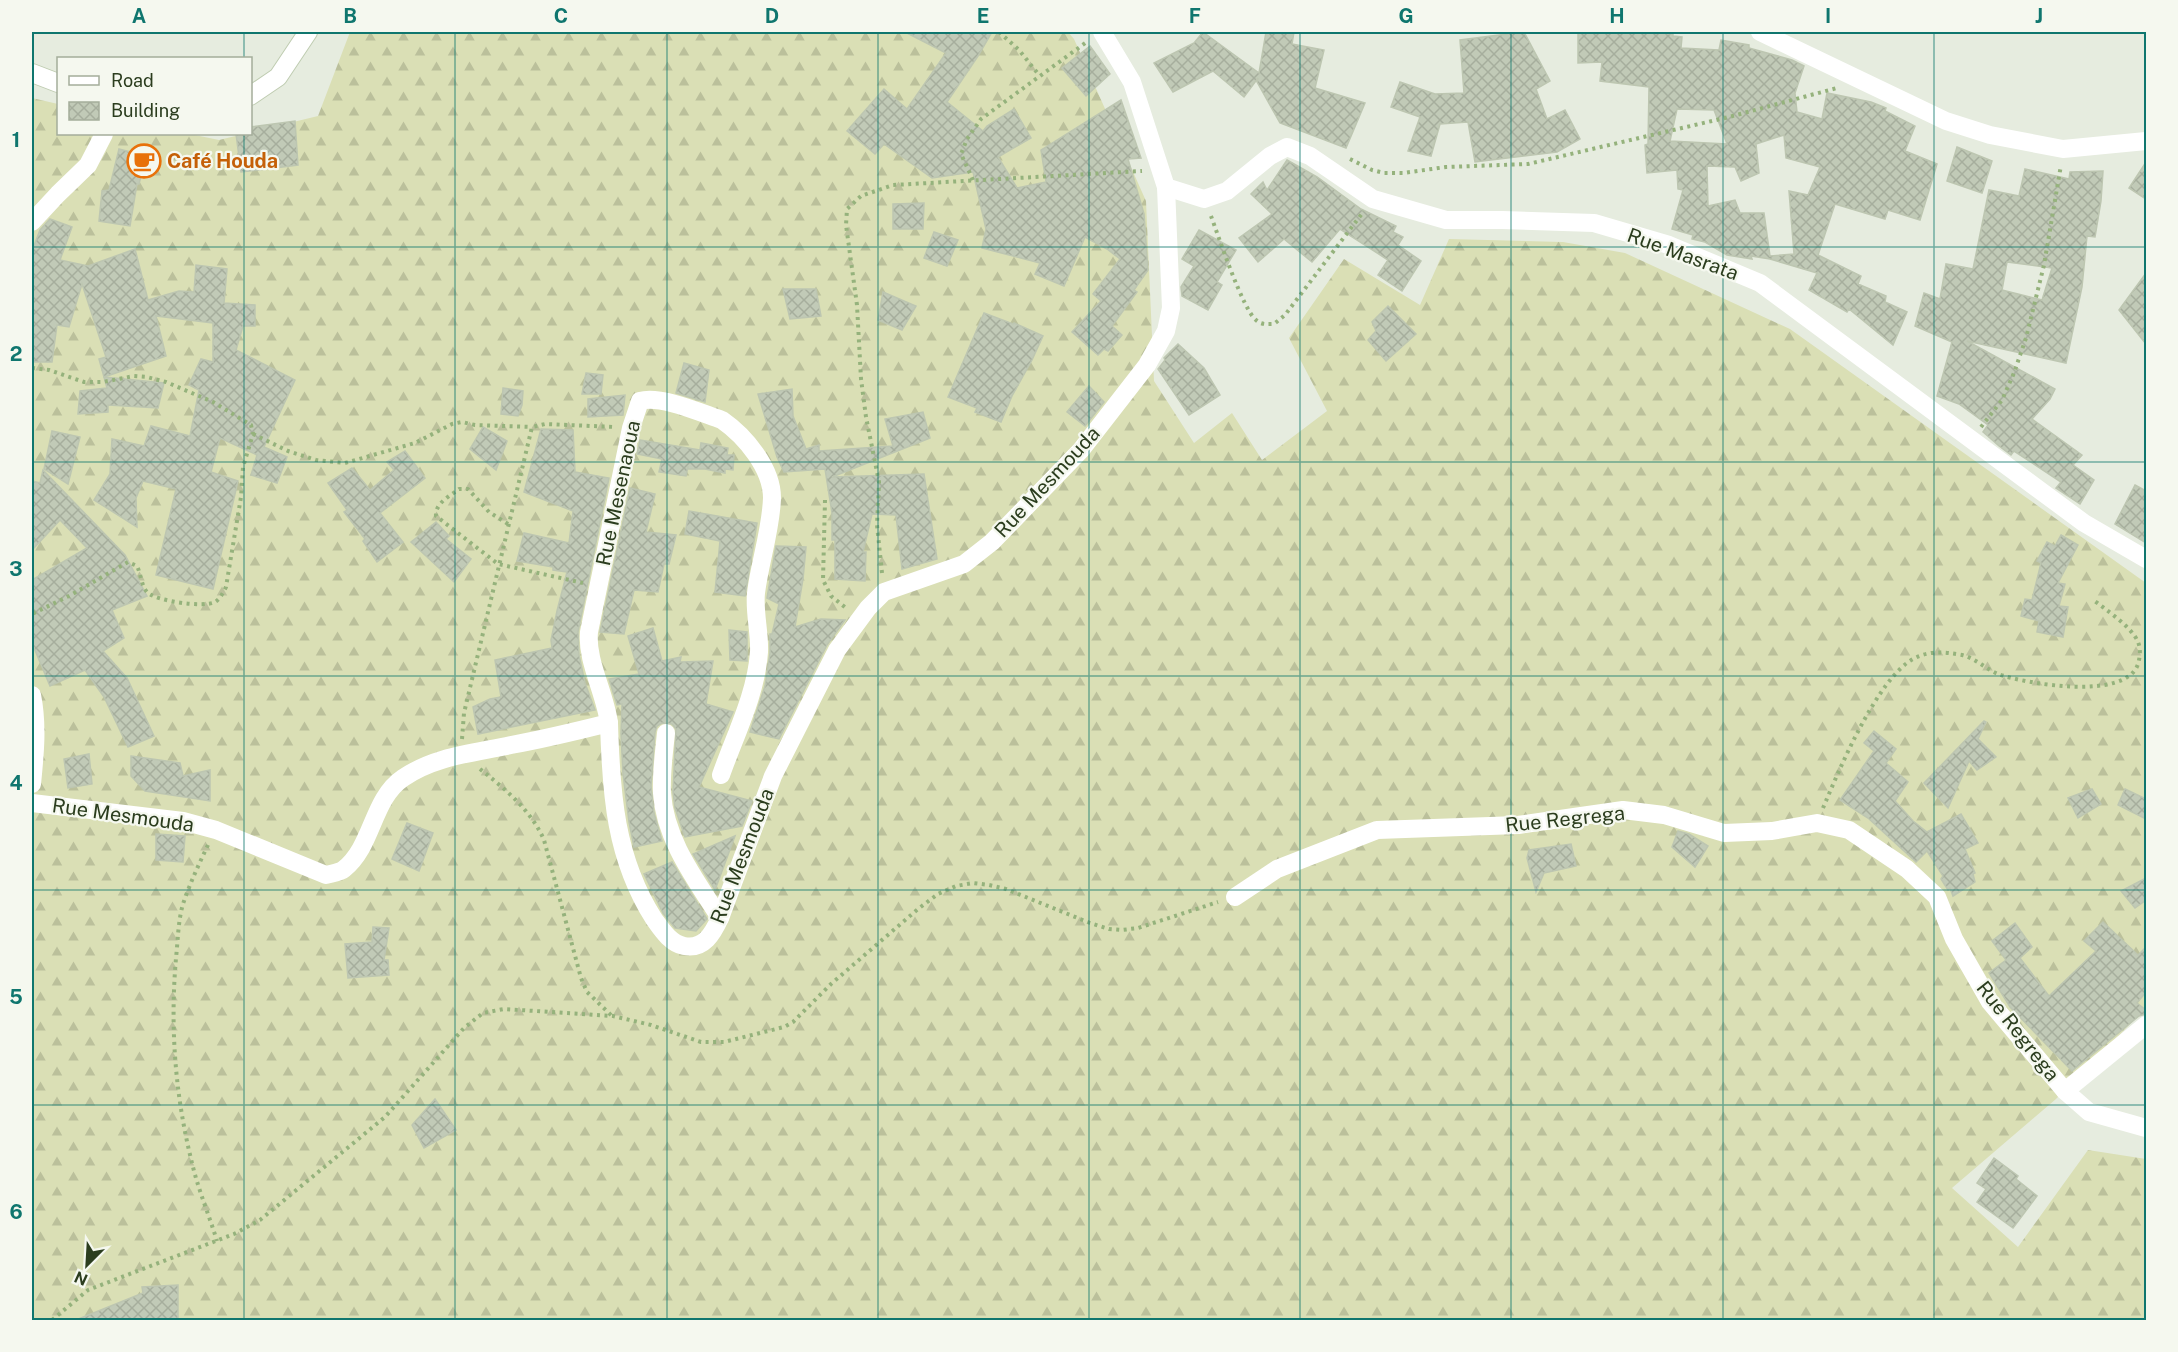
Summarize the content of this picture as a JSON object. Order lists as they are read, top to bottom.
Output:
{
  "streets": {
    "street": [
      "Rue Masrata",
      "Rue Mesmouda",
      "Rue Mesenaoua",
      "Rue Regrega"
    ]
  },
  "crossings": [
    ["Rue Mesmouda", "Rue Mesenaoua"]
  ],
  "places": {
    "cafe": ["Café Houda"]
  },
  "legend": ["Road", "Building"],
  "north": "bottom left",
  "grid": {
    "columns": [
      "A",
      "B",
      "C",
      "D",
      "E",
      "F",
      "G",
      "H",
      "I",
      "J"
    ],
    "rows": [
      "1",
      "2",
      "3",
      "4",
      "5",
      "6"
    ]
  }
}
